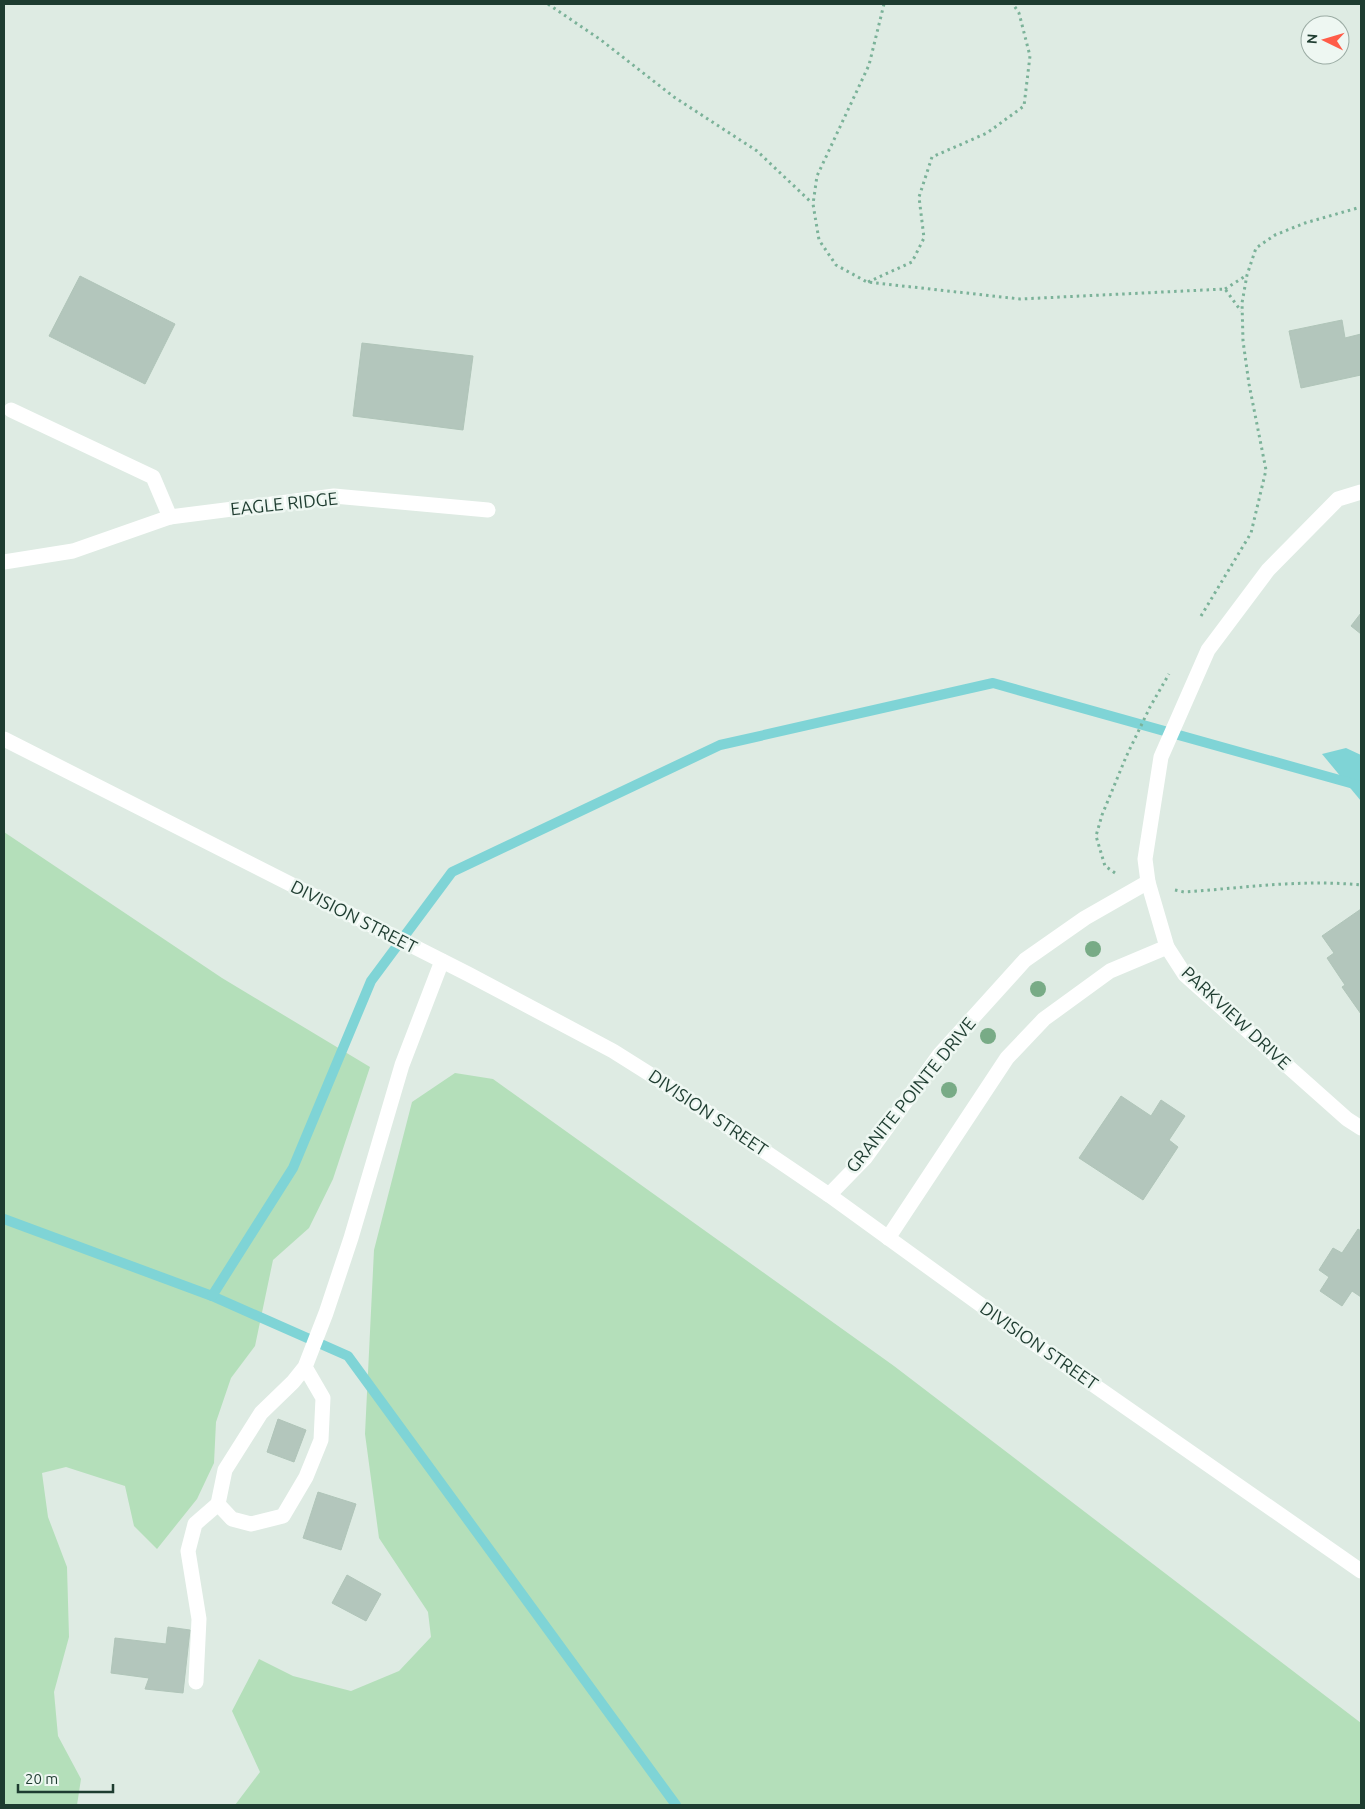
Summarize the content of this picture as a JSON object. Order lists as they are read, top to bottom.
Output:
{
  "streets": {
    "street": [
      "EAGLE RIDGE",
      "DIVISION STREET",
      "PARKVIEW DRIVE",
      "GRANITE POINTE DRIVE"
    ]
  },
  "crossings": [
    ["DIVISION STREET", "GRANITE POINTE DRIVE"],
    ["PARKVIEW DRIVE", "GRANITE POINTE DRIVE"]
  ],
  "scale_bar": "20 m",
  "north": "left"
}
